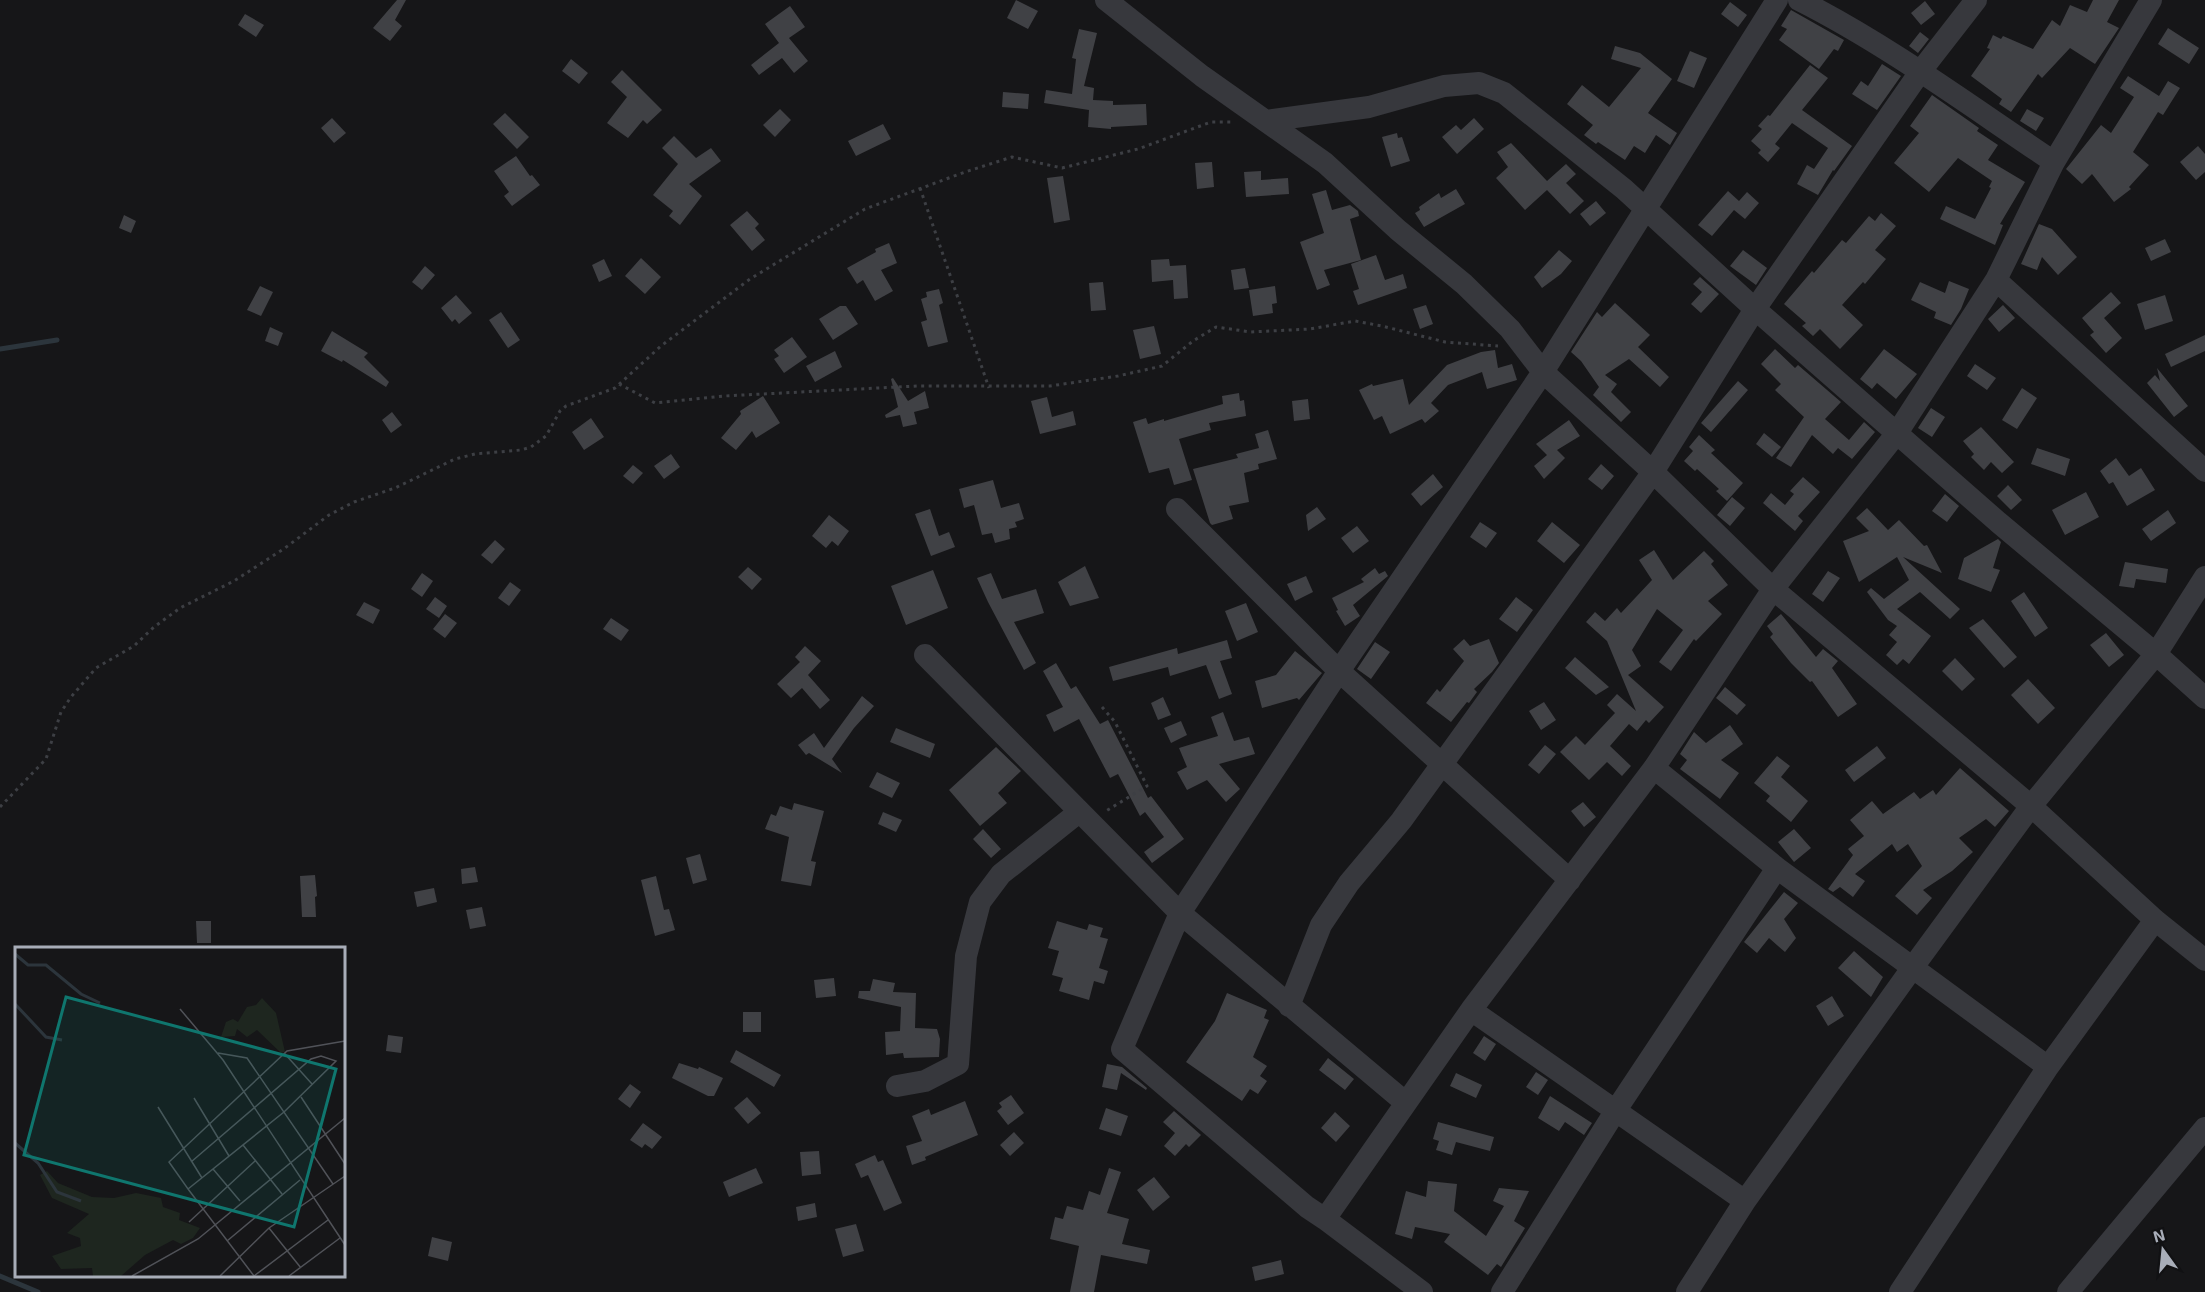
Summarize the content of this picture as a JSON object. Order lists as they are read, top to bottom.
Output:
{
  "north": "top"
}
